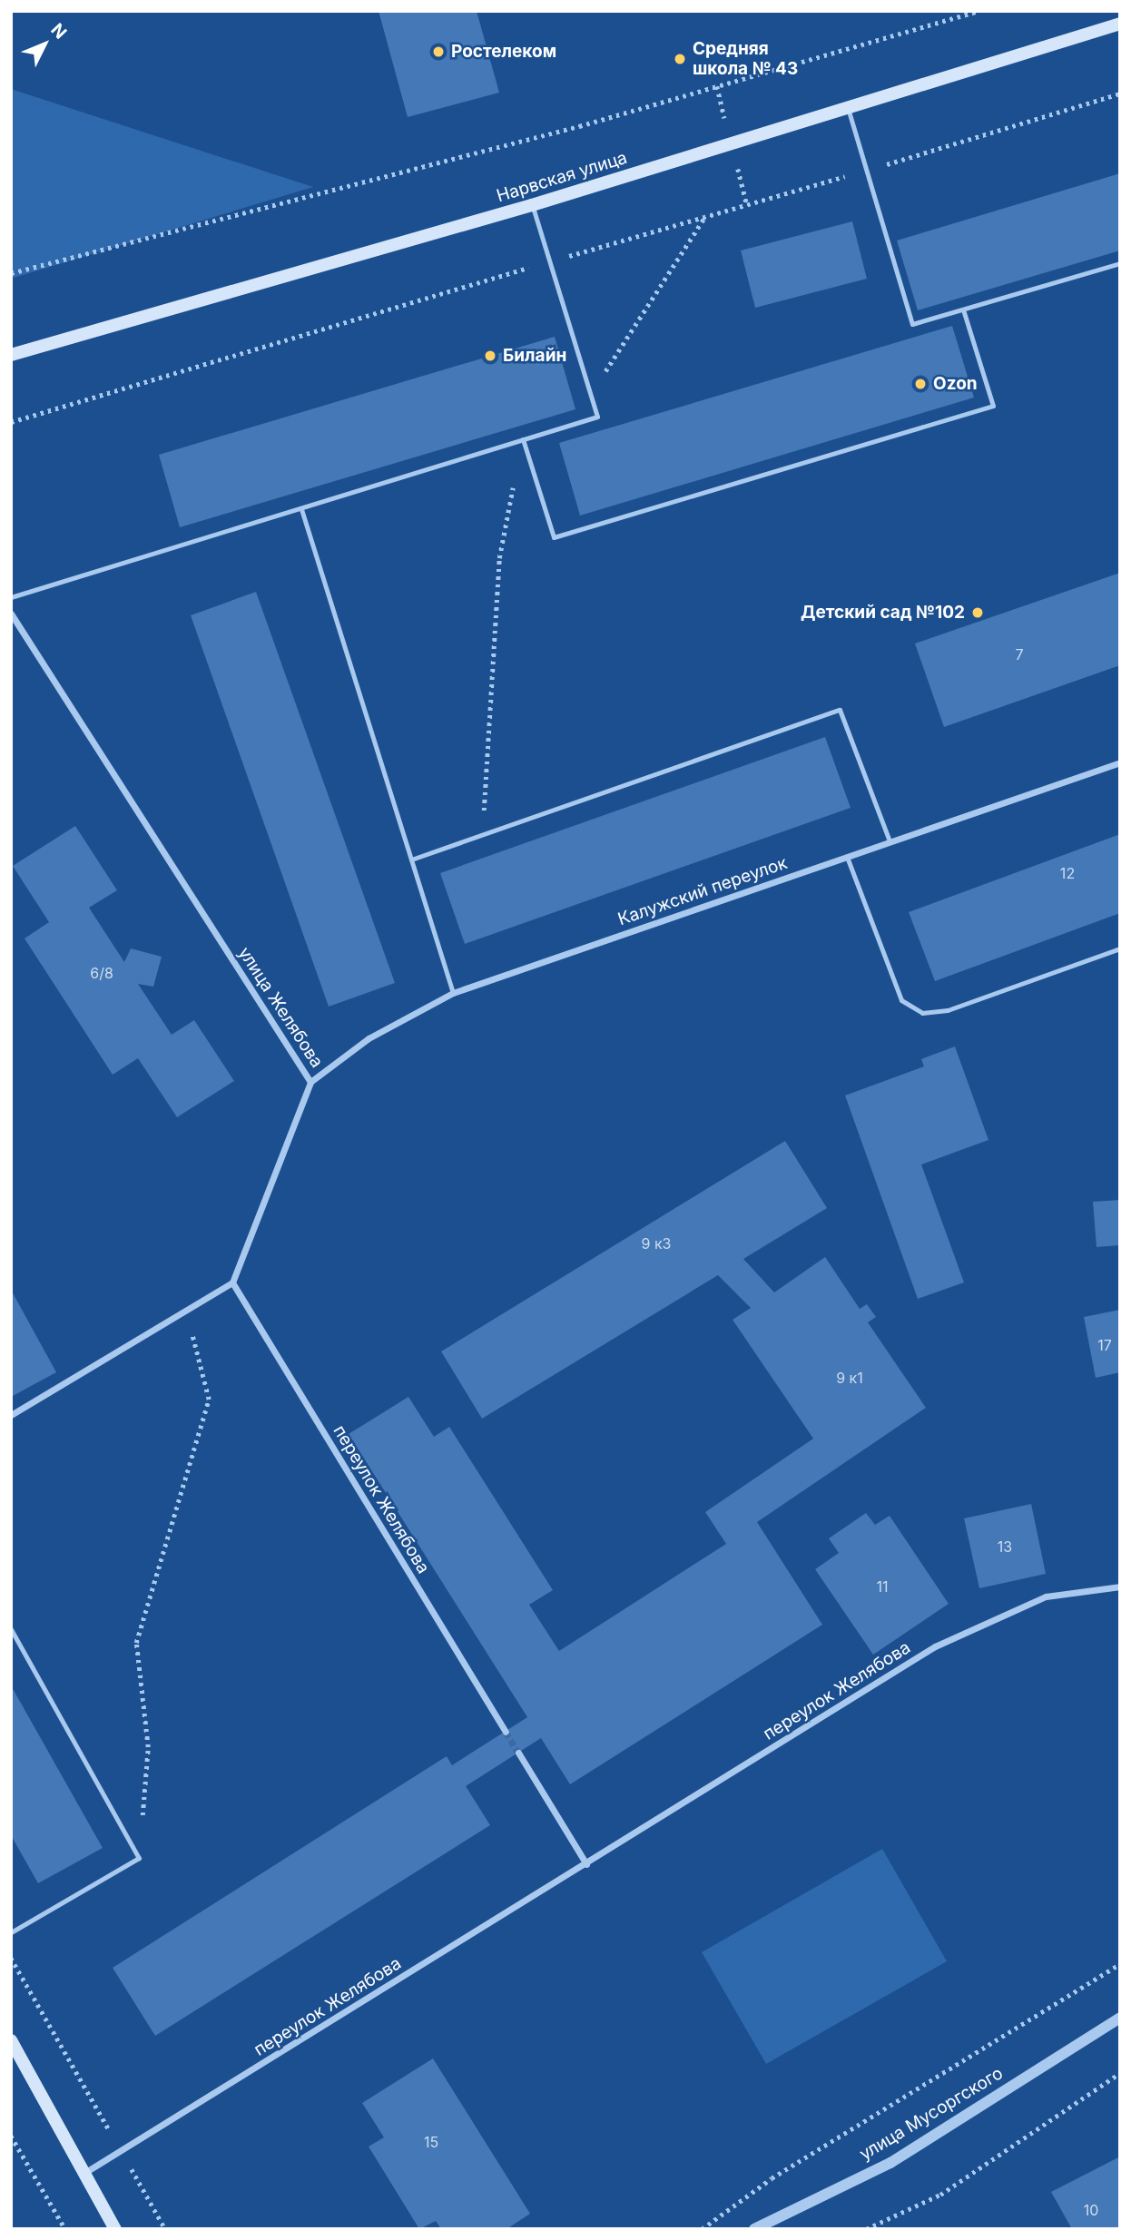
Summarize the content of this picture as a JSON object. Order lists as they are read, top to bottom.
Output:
{
  "streets": {
    "main road": ["Нарвская улица"],
    "street": [
      "Калужский переулок",
      "улица Желябова",
      "переулок Желябова",
      "улица Мусоргского"
    ]
  },
  "crossings": [
    ["Калужский переулок", "улица Желябова"],
    ["улица Желябова", "переулок Желябова"]
  ],
  "places": [
    "Ростелеком",
    "Средняя школа № 43",
    "Билайн",
    "Ozon",
    "Детский сад №102"
  ],
  "house_numbers": [
    "7",
    "12",
    "6/8",
    "9 к3",
    "17",
    "9 к1",
    "13",
    "11",
    "15",
    "10"
  ],
  "north": "top right"
}
